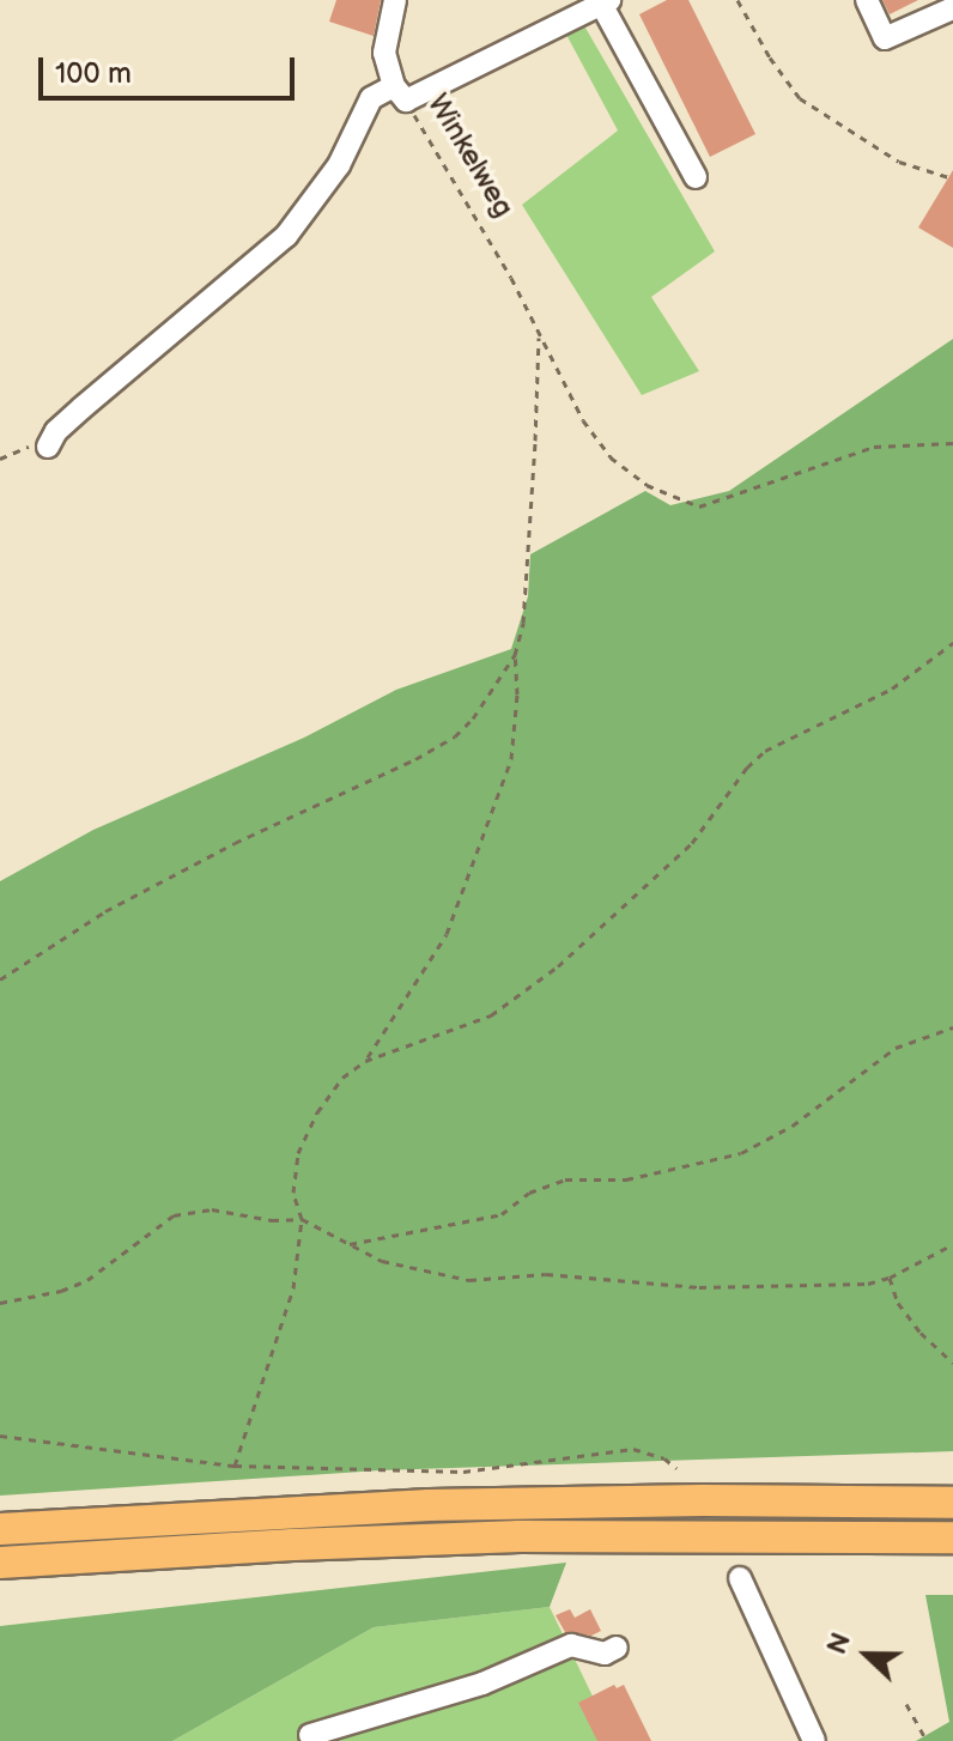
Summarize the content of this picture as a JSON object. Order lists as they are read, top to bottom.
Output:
{
  "streets": {
    "street": ["Winkelweg"]
  },
  "scale_bar": "100 m",
  "north": "left"
}
